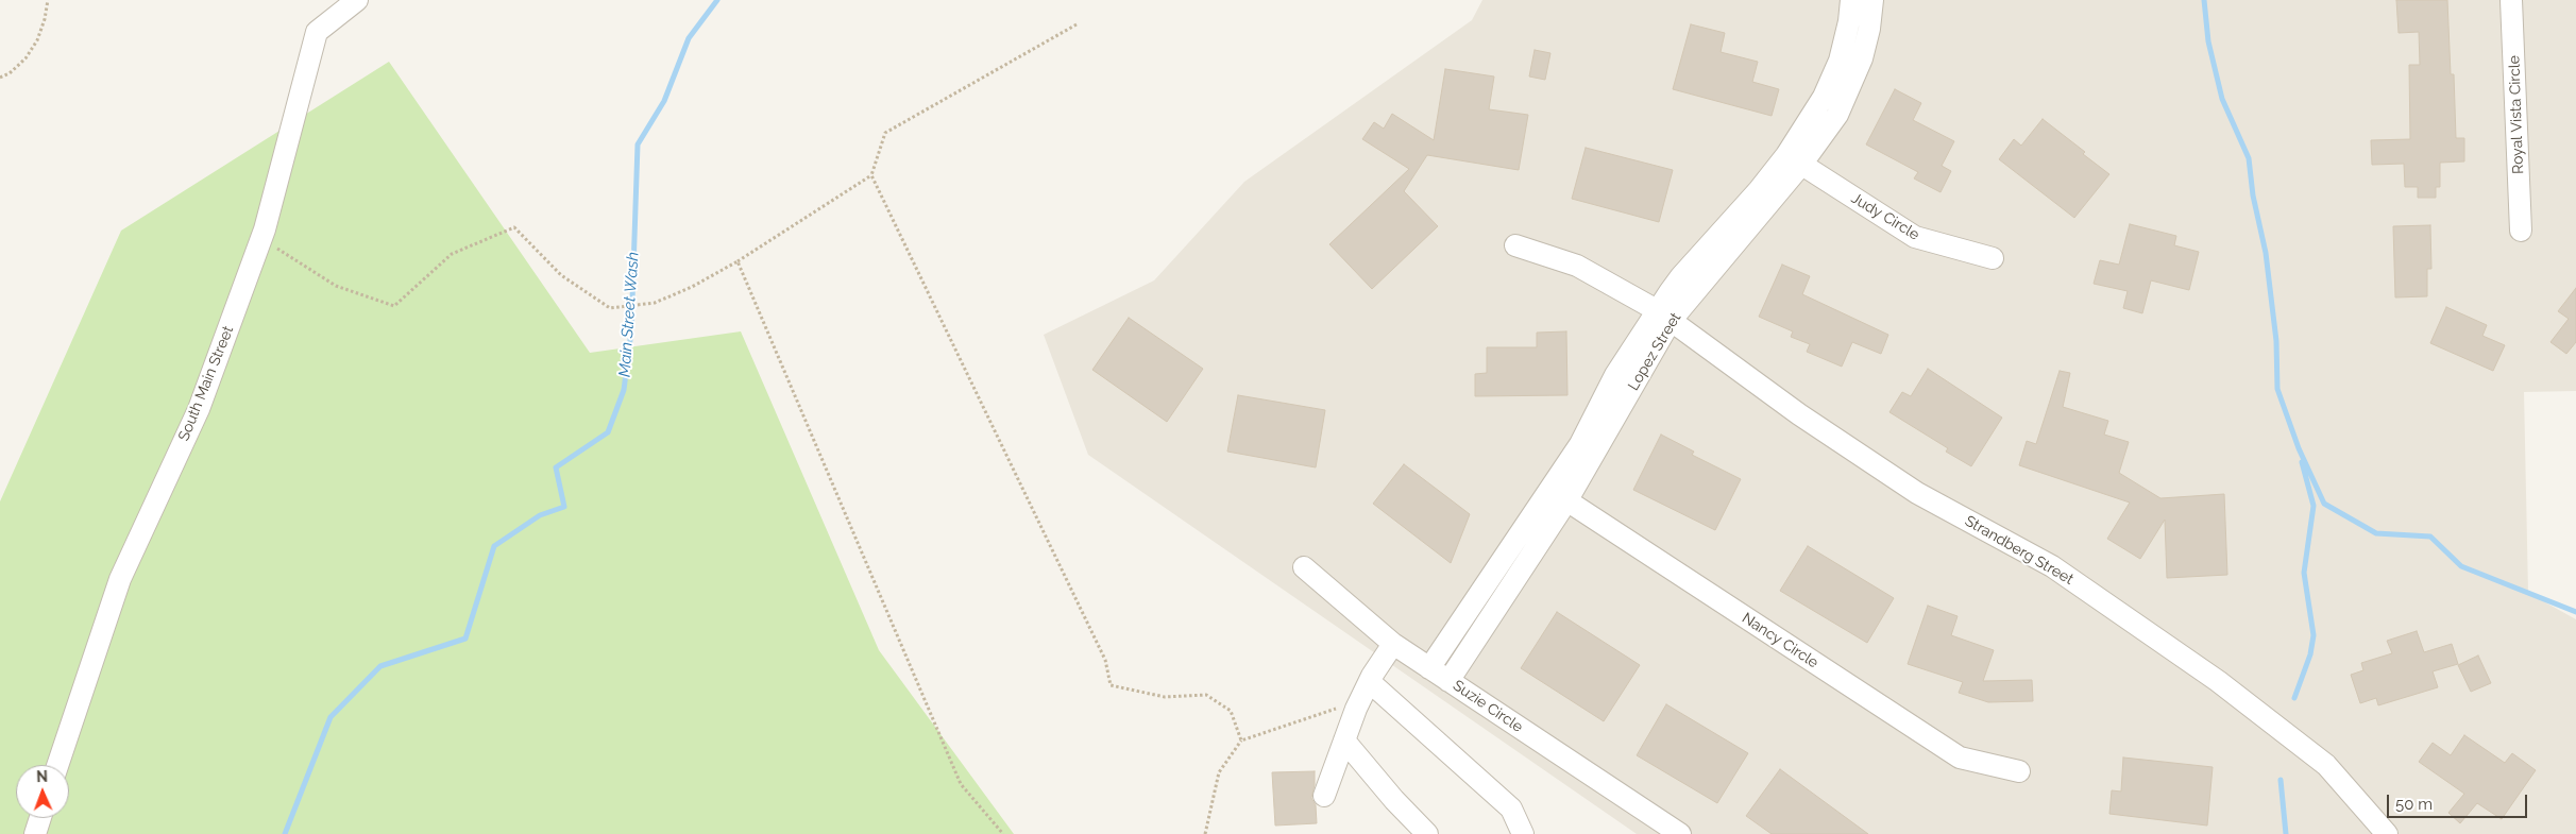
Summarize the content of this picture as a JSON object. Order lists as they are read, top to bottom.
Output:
{
  "streets": {
    "street": [
      "Royal Vista Circle",
      "Judy Circle",
      "Lopez Street",
      "South Main Street",
      "Strandberg Street",
      "Nancy Circle",
      "Suzie Circle"
    ]
  },
  "crossings": [
    ["Judy Circle", "Lopez Street"],
    ["Lopez Street", "Strandberg Street"],
    ["Lopez Street", "Nancy Circle"],
    ["Lopez Street", "Suzie Circle"]
  ],
  "water": ["Main Street Wash"],
  "scale_bar": "50 m",
  "north": "top"
}
